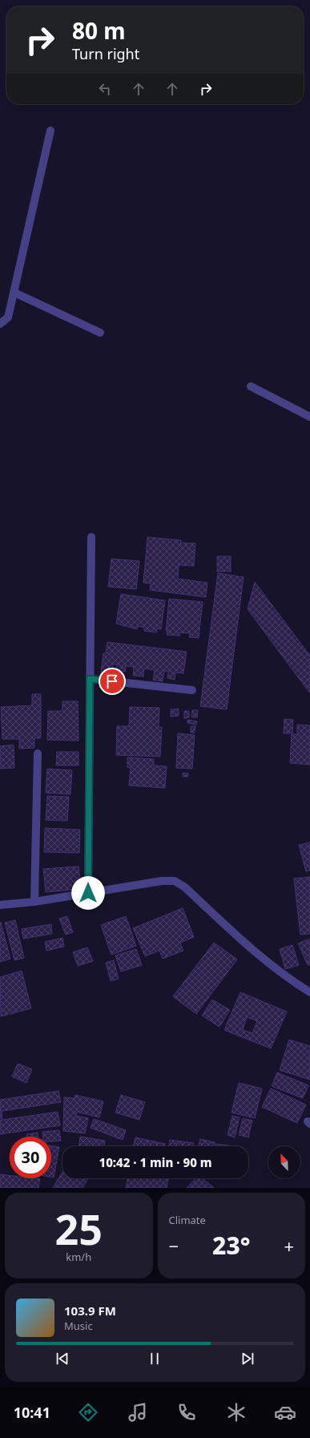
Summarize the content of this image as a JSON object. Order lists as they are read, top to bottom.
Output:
{
  "north": "top left",
  "page": {
    "turn": ["80 m", "Turn right"],
    "limit": "30",
    "trip": "10:42 · 1 min · 90 m",
    "tile": [
      ["25", "km/h"],
      "Climate"
    ],
    "heat": ["−", "23°", "+"],
    "song": ["103.9 FM", "Music"],
    "tabs": "10:41"
  }
}
